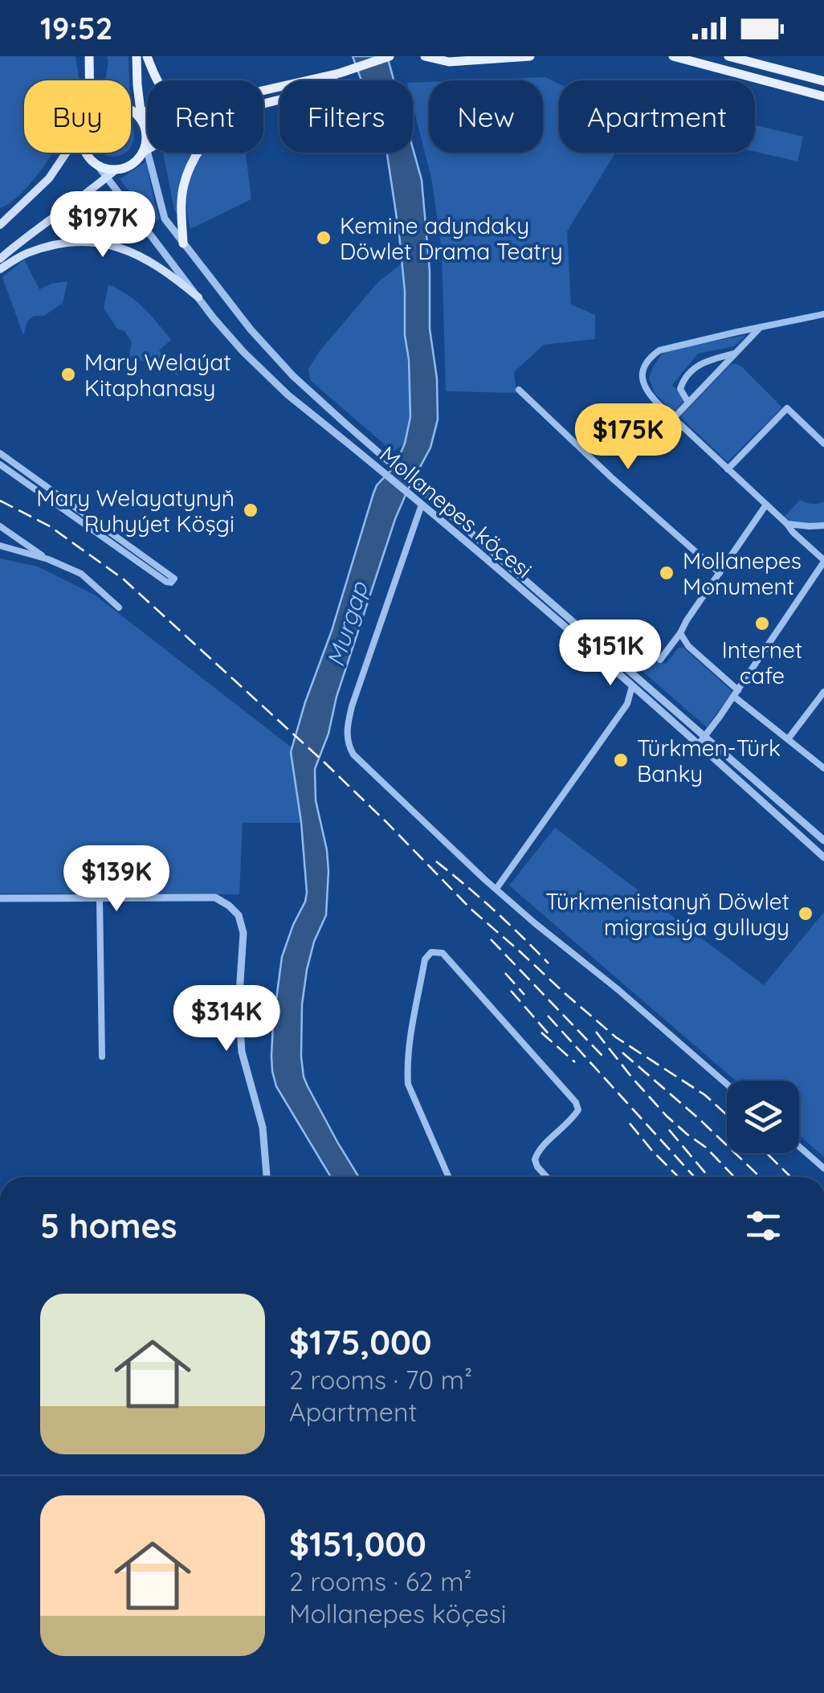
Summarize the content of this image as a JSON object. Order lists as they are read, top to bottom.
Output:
{
  "streets": {
    "street": ["Mollanepes köçesi"]
  },
  "water": ["Murgap"],
  "places": [
    "Kemine adyndaky Döwlet Drama Teatry",
    "Mary Welaýat Kitaphanasy",
    "Mary Welayatynyň Ruhyýet Köşgi",
    "Mollanepes Monument",
    "Internet cafe",
    "Türkmen-Türk Banky",
    "Türkmenistanyň Döwlet migrasiýa gullugy"
  ],
  "page": {
    "status": "19:52",
    "chip": [
      "Buy",
      "Rent",
      "Filters",
      "New",
      "Apartment"
    ],
    "price": [
      "$197K",
      "$175K",
      "$151K",
      "$139K",
      "$314K"
    ],
    "heading": "5 homes",
    "list": [
      {
        "name": "$175,000",
        "note": "2 rooms · 70 m² · Apartment"
      },
      {
        "name": "$151,000",
        "note": "2 rooms · 62 m² · Mollanepes köçesi"
      }
    ]
  }
}
